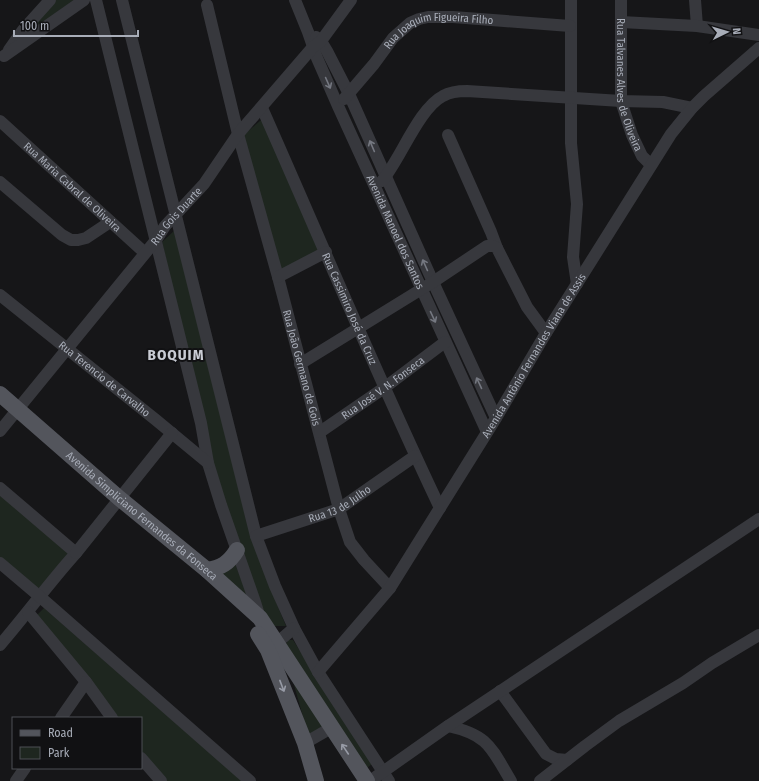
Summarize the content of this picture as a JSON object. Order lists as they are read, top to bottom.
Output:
{
  "streets": {
    "main road": ["Avenida Simpliciano Fernandes da Fonseca"],
    "street": [
      "Rua Joaquim Figueira Filho",
      "Rua Talvanes Alves de Oliveira",
      "Rua Maria Cabral de Oliveira",
      "Rua Gois Duarte",
      "Avenida Manoel dos Santos",
      "Rua Cassimiro José da Cruz",
      "Avenida Antônio Fernandes Viana de Assis",
      "Rua João Germano de Gois",
      "Rua Terencio de Carvalho",
      "Rua José V. N. Fonseca",
      "Rua 13 de Julho"
    ]
  },
  "crossings": [
    ["Rua Joaquim Figueira Filho", "Avenida Manoel dos Santos"],
    ["Rua Talvanes Alves de Oliveira", "Avenida Antônio Fernandes Viana de Assis"],
    ["Rua Maria Cabral de Oliveira", "Rua Gois Duarte"],
    ["Rua Gois Duarte", "Avenida Manoel dos Santos"],
    ["Rua Gois Duarte", "Rua Cassimiro José da Cruz"],
    ["Rua Gois Duarte", "Rua João Germano de Gois"],
    ["Rua Gois Duarte", "Rua Terencio de Carvalho"],
    ["Rua Gois Duarte", "Avenida Simpliciano Fernandes da Fonseca"],
    ["Avenida Manoel dos Santos", "Avenida Antônio Fernandes Viana de Assis"],
    ["Avenida Manoel dos Santos", "Rua José V. N. Fonseca"],
    ["Rua Cassimiro José da Cruz", "Avenida Antônio Fernandes Viana de Assis"],
    ["Rua Cassimiro José da Cruz", "Rua José V. N. Fonseca"],
    ["Rua Cassimiro José da Cruz", "Rua 13 de Julho"],
    ["Avenida Antônio Fernandes Viana de Assis", "Rua João Germano de Gois"],
    ["Rua João Germano de Gois", "Rua José V. N. Fonseca"],
    ["Rua João Germano de Gois", "Rua 13 de Julho"]
  ],
  "districts": ["BOQUIM"],
  "legend": ["Road", "Park"],
  "scale_bar": "100 m",
  "north": "right"
}
